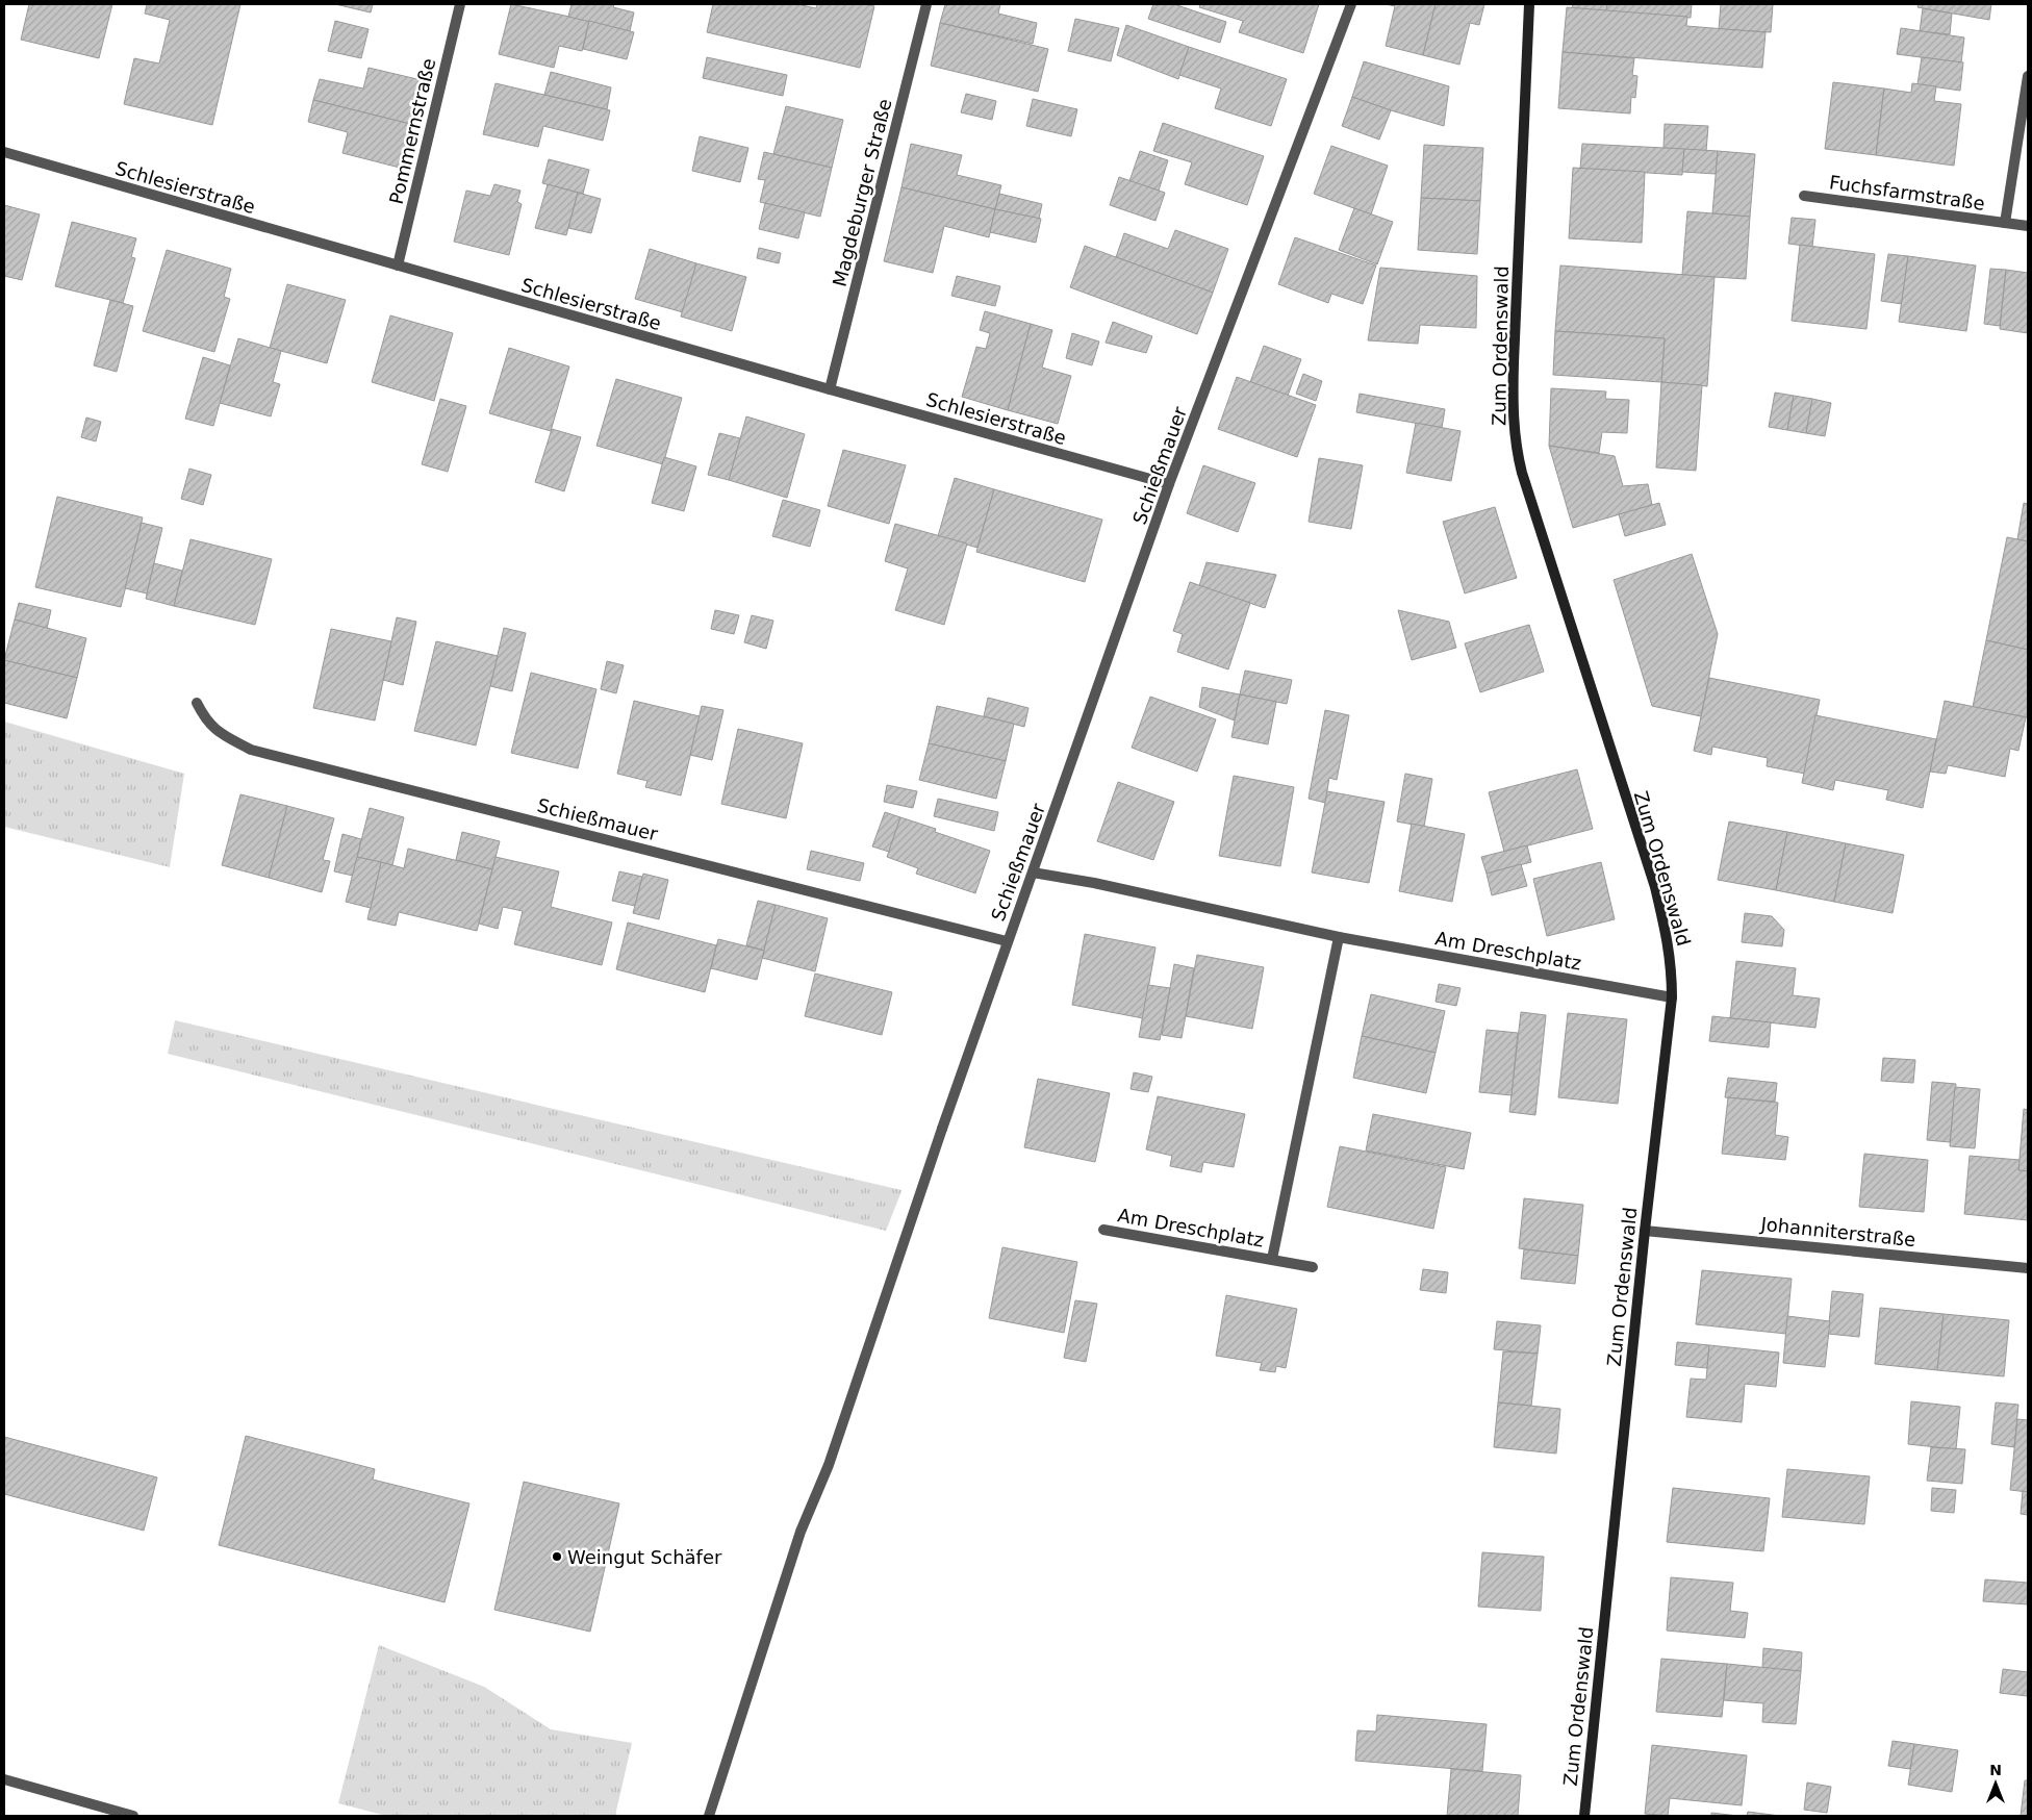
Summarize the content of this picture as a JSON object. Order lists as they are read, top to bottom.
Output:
{
  "streets": {
    "street": [
      "Pommernstraße",
      "Schlesierstraße",
      "Magdeburger Straße",
      "Fuchsfarmstraße",
      "Zum Ordenswald",
      "Schießmauer",
      "Am Dreschplatz",
      "Johanniterstraße"
    ]
  },
  "crossings": [
    ["Pommernstraße", "Schlesierstraße"],
    ["Schlesierstraße", "Magdeburger Straße"],
    ["Schlesierstraße", "Schießmauer"],
    ["Zum Ordenswald", "Am Dreschplatz"],
    ["Zum Ordenswald", "Johanniterstraße"],
    ["Schießmauer", "Am Dreschplatz"]
  ],
  "places": ["Weingut Schäfer"],
  "north": "top"
}
